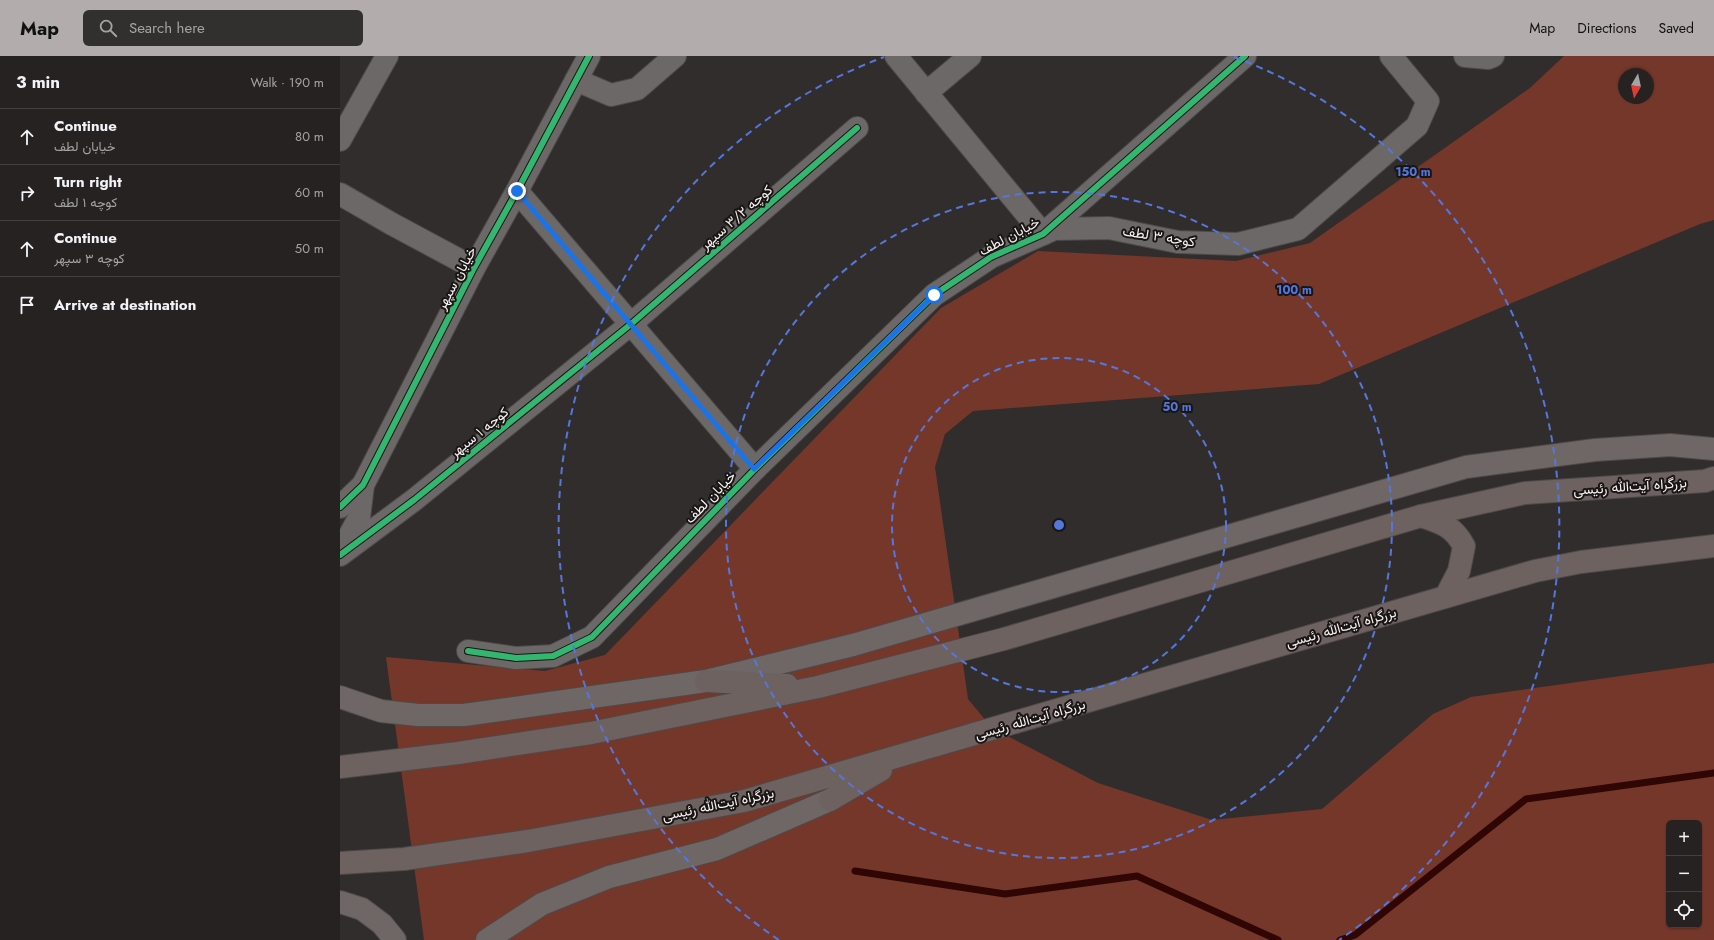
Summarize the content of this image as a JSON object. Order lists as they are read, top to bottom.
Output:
{
  "streets": {
    "highway": ["بزرگراه آیت‌الله رئیسی"],
    "street": [
      "کوچه ۳/۲ سپهر",
      "خیابان لطف",
      "کوچه ۳ لطف",
      "خیابان سپهر",
      "کوچه ۱ سپهر"
    ]
  },
  "crossings": [
    ["کوچه ۳/۲ سپهر", "کوچه ۱ سپهر"],
    ["خیابان لطف", "کوچه ۳ لطف"],
    ["خیابان سپهر", "کوچه ۱ سپهر"]
  ],
  "north": "bottom",
  "page": {
    "header": "Map",
    "search": "Search here",
    "nav": ["Map", "Directions", "Saved"],
    "heading": ["3 min", "Walk · 190 m"],
    "list": [
      ["Continue", "خیابان لطف", "80 m"],
      ["Turn right", "کوچه ۱ لطف", "60 m"],
      ["Continue", "کوچه ۳ سپهر", "50 m"],
      "Arrive at destination"
    ],
    "map_buttons": ["+", "−"]
  },
  "rings": ["150 m", "100 m", "50 m"]
}
